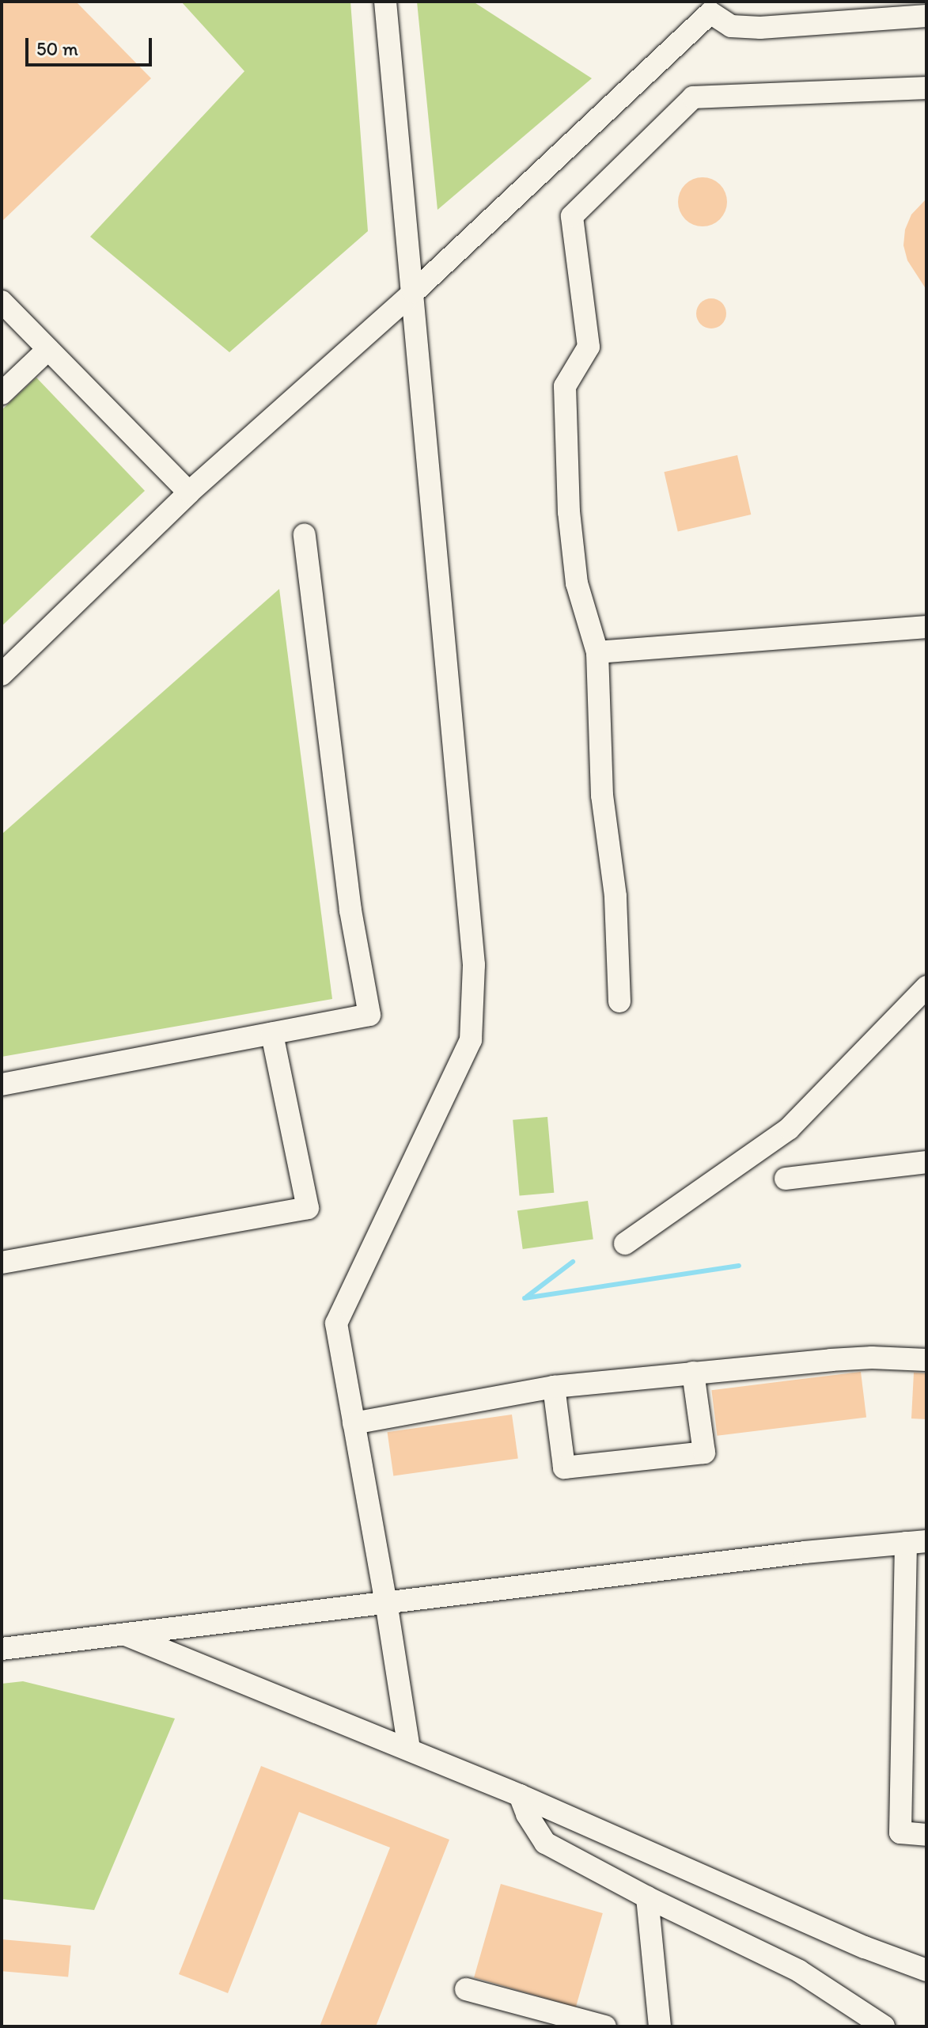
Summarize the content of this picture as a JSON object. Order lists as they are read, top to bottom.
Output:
{
  "scale_bar": "50 m"
}
